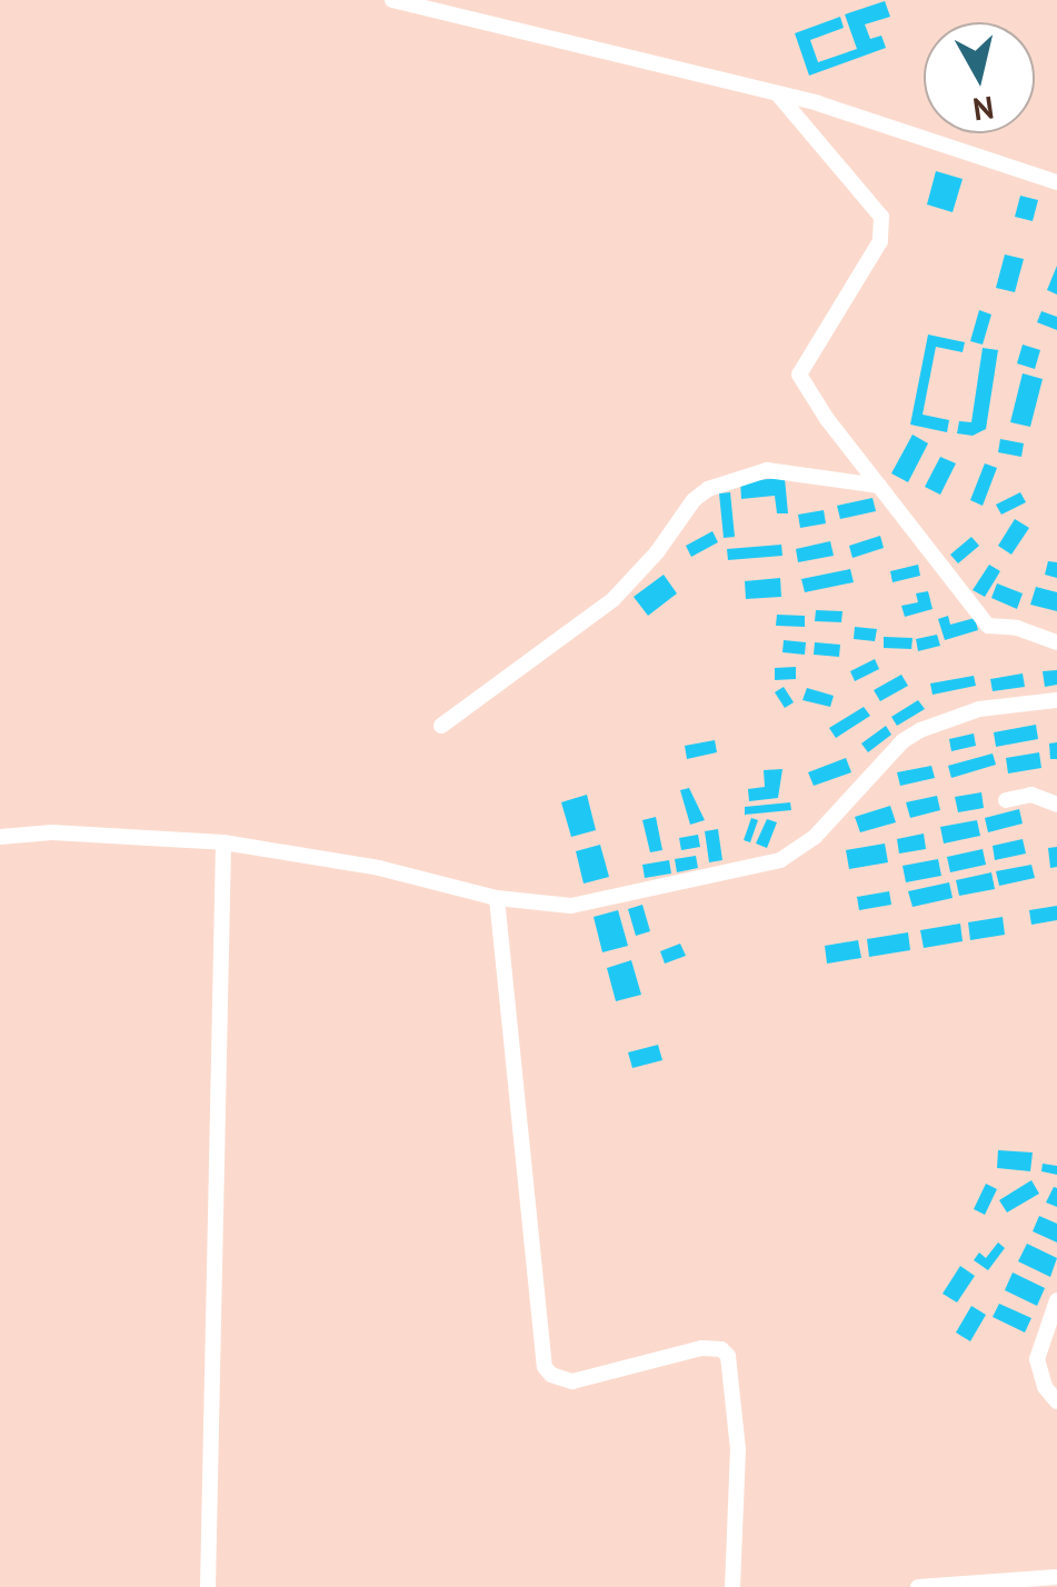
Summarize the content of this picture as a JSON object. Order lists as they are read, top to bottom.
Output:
{
  "north": "bottom"
}
